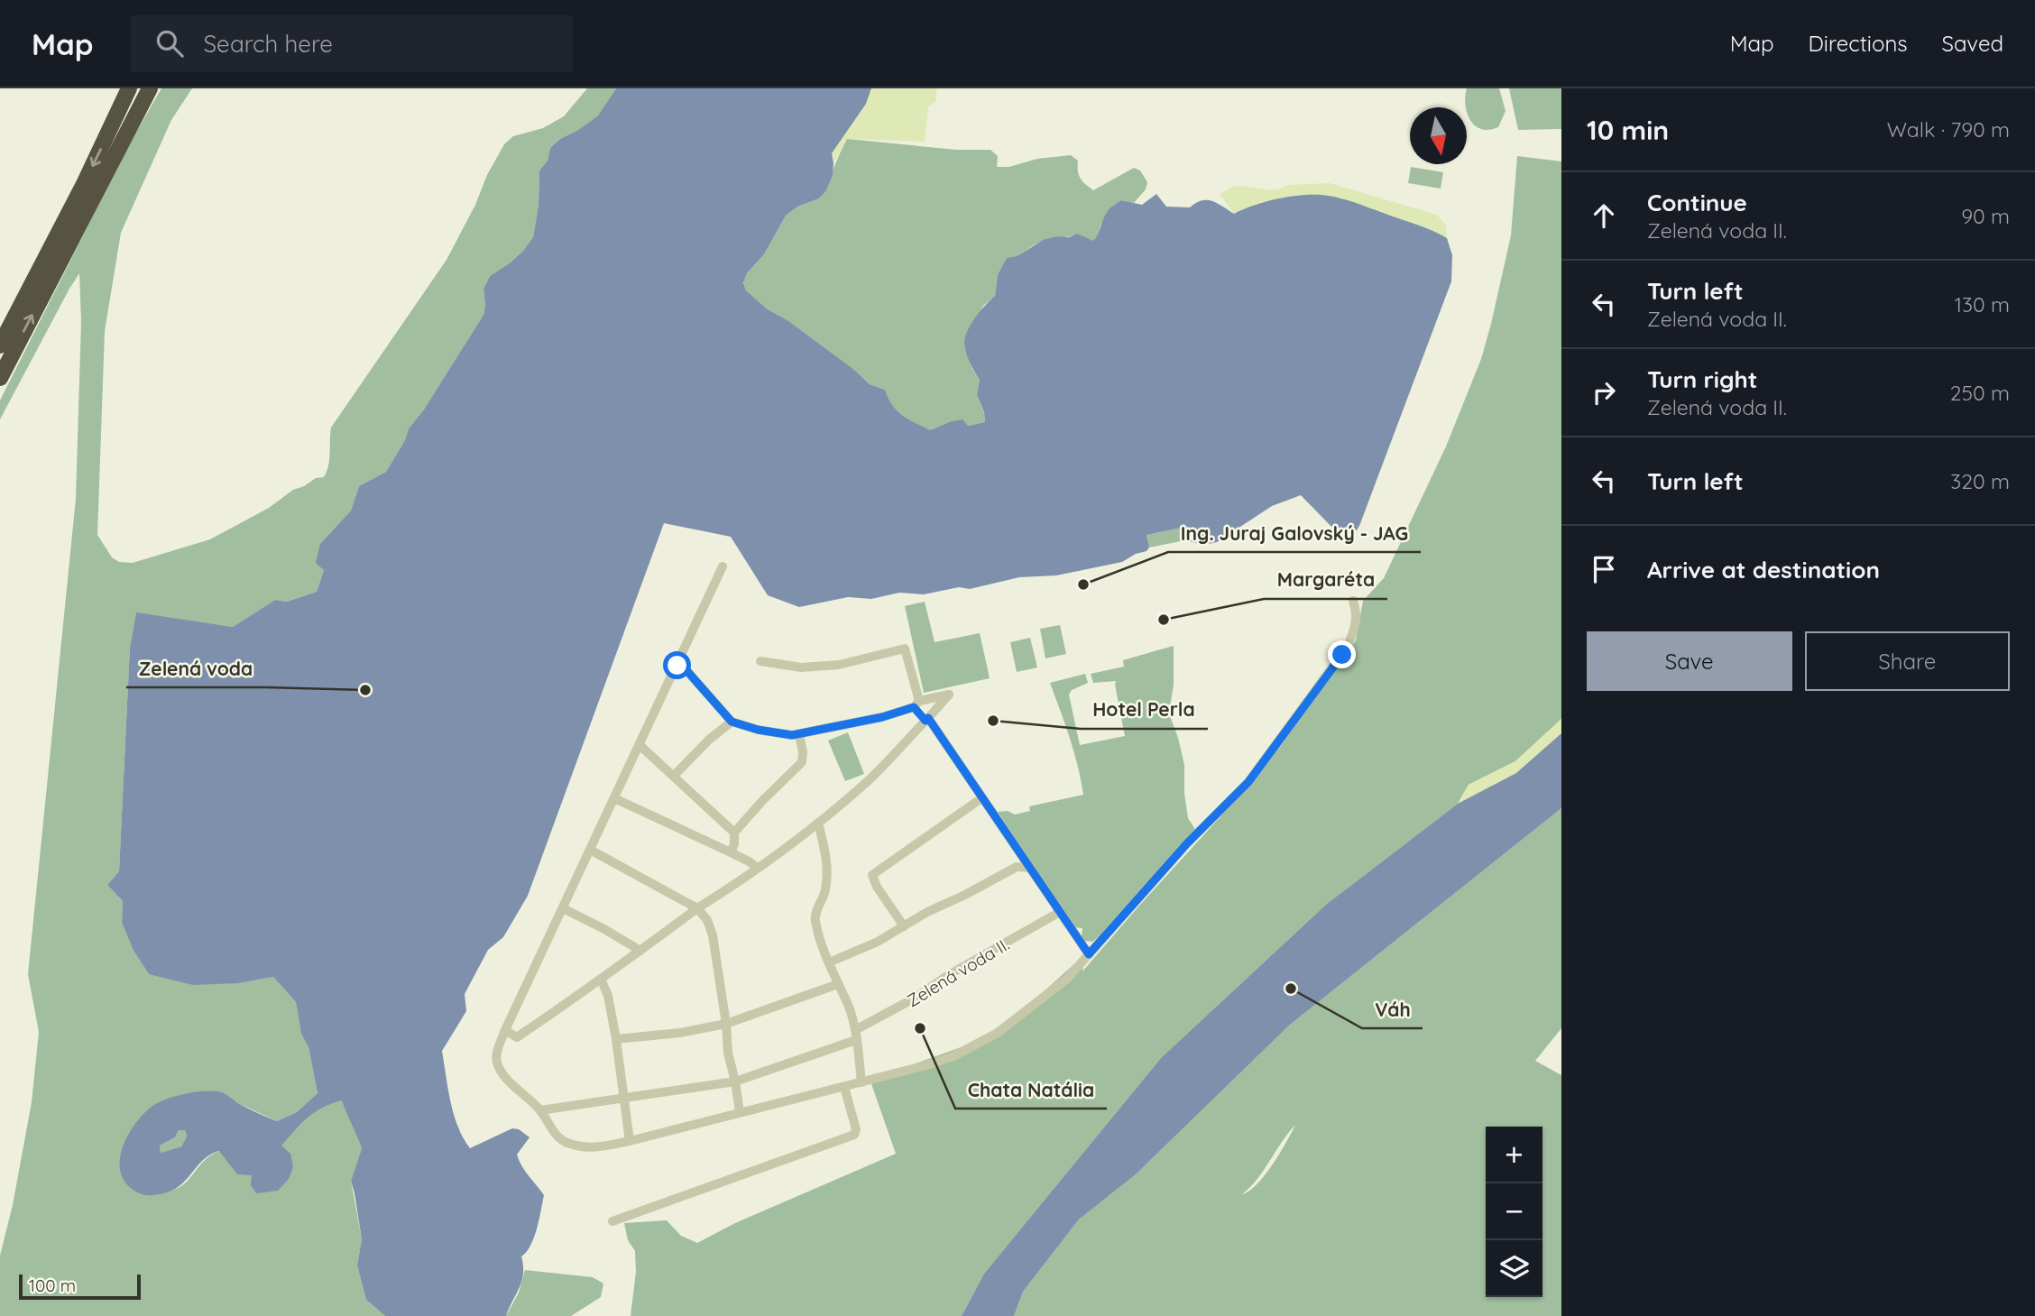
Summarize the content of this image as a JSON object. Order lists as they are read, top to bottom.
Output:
{
  "streets": {
    "street": ["Zelená voda II."]
  },
  "places": [
    "Ing. Juraj Galovský - JAG",
    "Margaréta",
    "Zelená voda",
    "Hotel Perla",
    "Váh",
    "Chata Natália"
  ],
  "scale_bar": "100 m",
  "north": "bottom",
  "page": {
    "header": "Map",
    "search": "Search here",
    "nav": ["Map", "Directions", "Saved"],
    "heading": ["10 min", "Walk · 790 m"],
    "list": [
      ["Continue", "Zelená voda II.", "90 m"],
      ["Turn left", "Zelená voda II.", "130 m"],
      ["Turn right", "Zelená voda II.", "250 m"],
      ["Turn left", "320 m"],
      "Arrive at destination"
    ],
    "buttons": ["Save", "Share"],
    "map_buttons": ["+", "−"],
    "scale": "100 m"
  }
}
